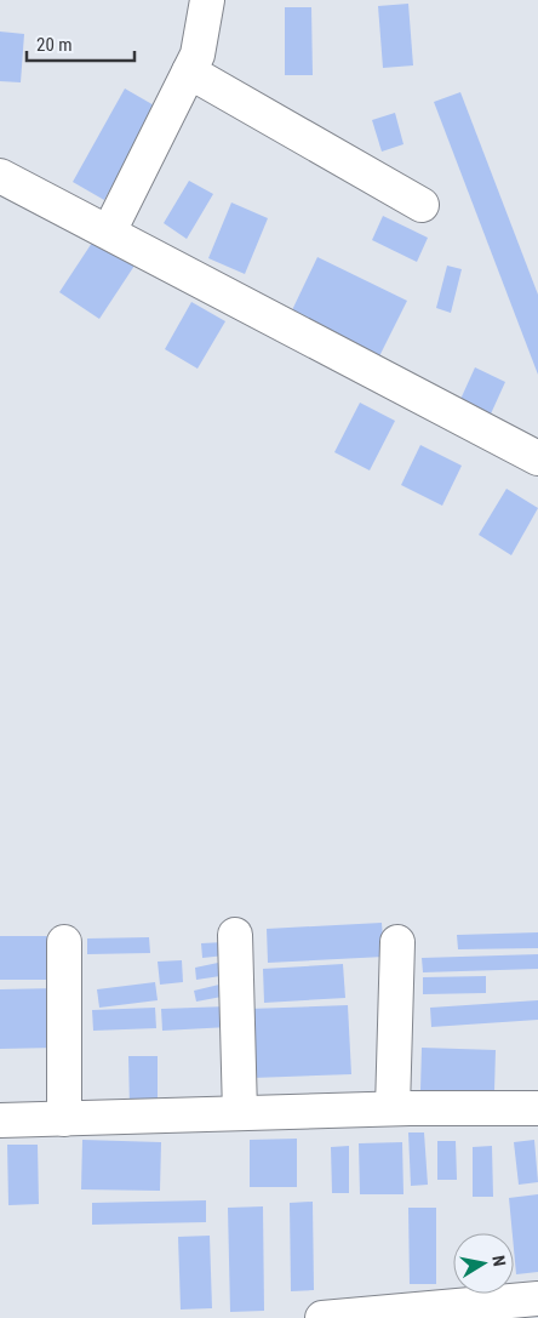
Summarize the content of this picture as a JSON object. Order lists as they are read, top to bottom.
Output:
{
  "scale_bar": "20 m",
  "north": "right"
}
